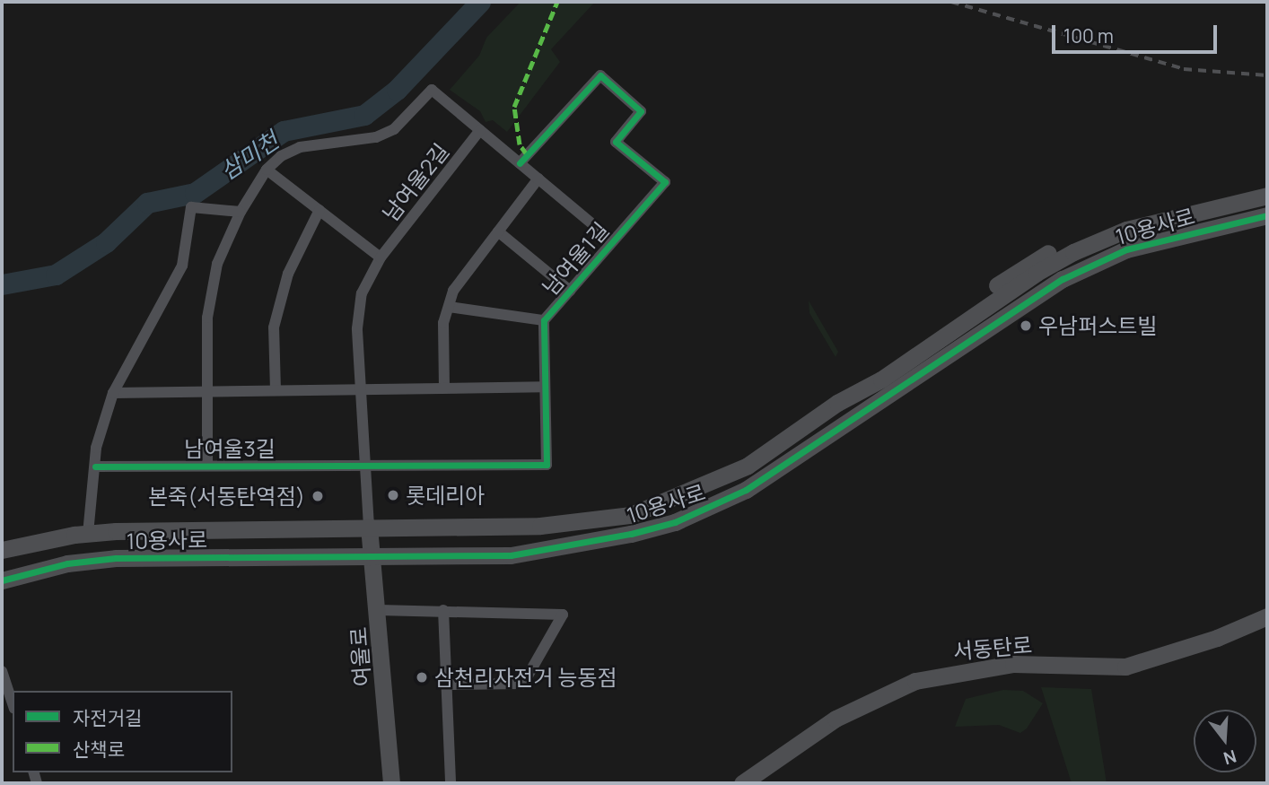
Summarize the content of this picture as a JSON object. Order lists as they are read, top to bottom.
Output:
{
  "streets": {
    "street": [
      "남여울2길",
      "10용사로",
      "남여울1길",
      "남여울3길",
      "서동탄로",
      "여울로"
    ]
  },
  "crossings": [
    ["남여울2길", "10용사로"],
    ["남여울2길", "남여울1길"],
    ["남여울2길", "남여울3길"],
    ["남여울2길", "여울로"],
    ["10용사로", "여울로"],
    ["남여울1길", "남여울3길"]
  ],
  "water": ["삼미천"],
  "places": [
    "우남퍼스트빌",
    "롯데리아",
    "본죽(서동탄역점)",
    "삼천리자전거 능동점"
  ],
  "legend": ["자전거길", "산책로"],
  "scale_bar": "100 m",
  "north": "bottom"
}
